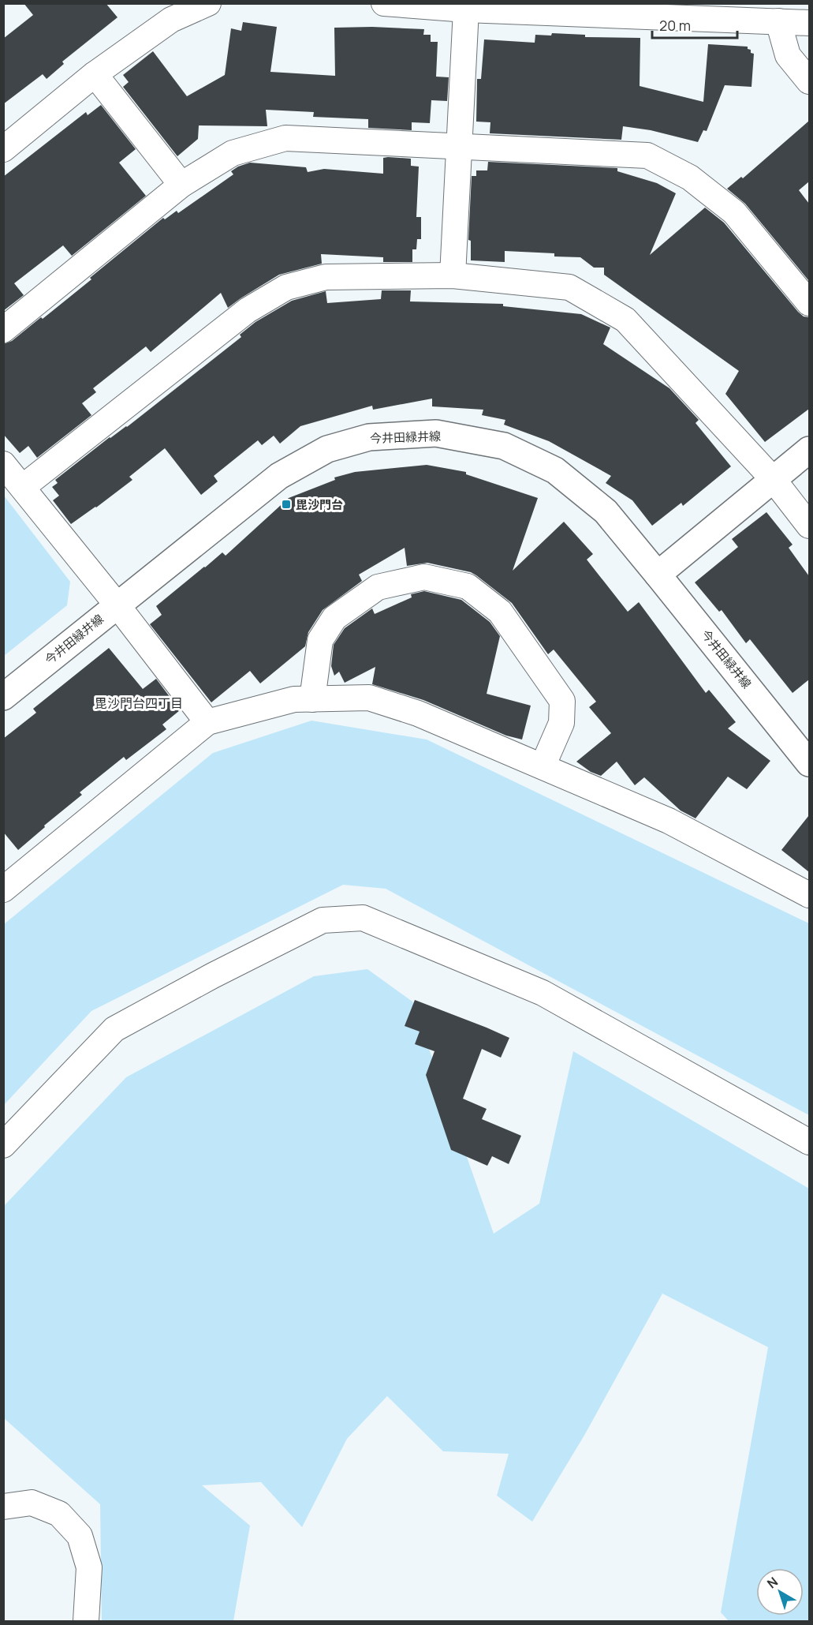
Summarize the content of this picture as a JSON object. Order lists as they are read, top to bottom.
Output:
{
  "streets": {
    "main road": ["今井田緑井線"]
  },
  "districts": ["毘沙門台四丁目"],
  "places": {
    "transit": ["毘沙門台"]
  },
  "scale_bar": "20 m",
  "north": "top left"
}
